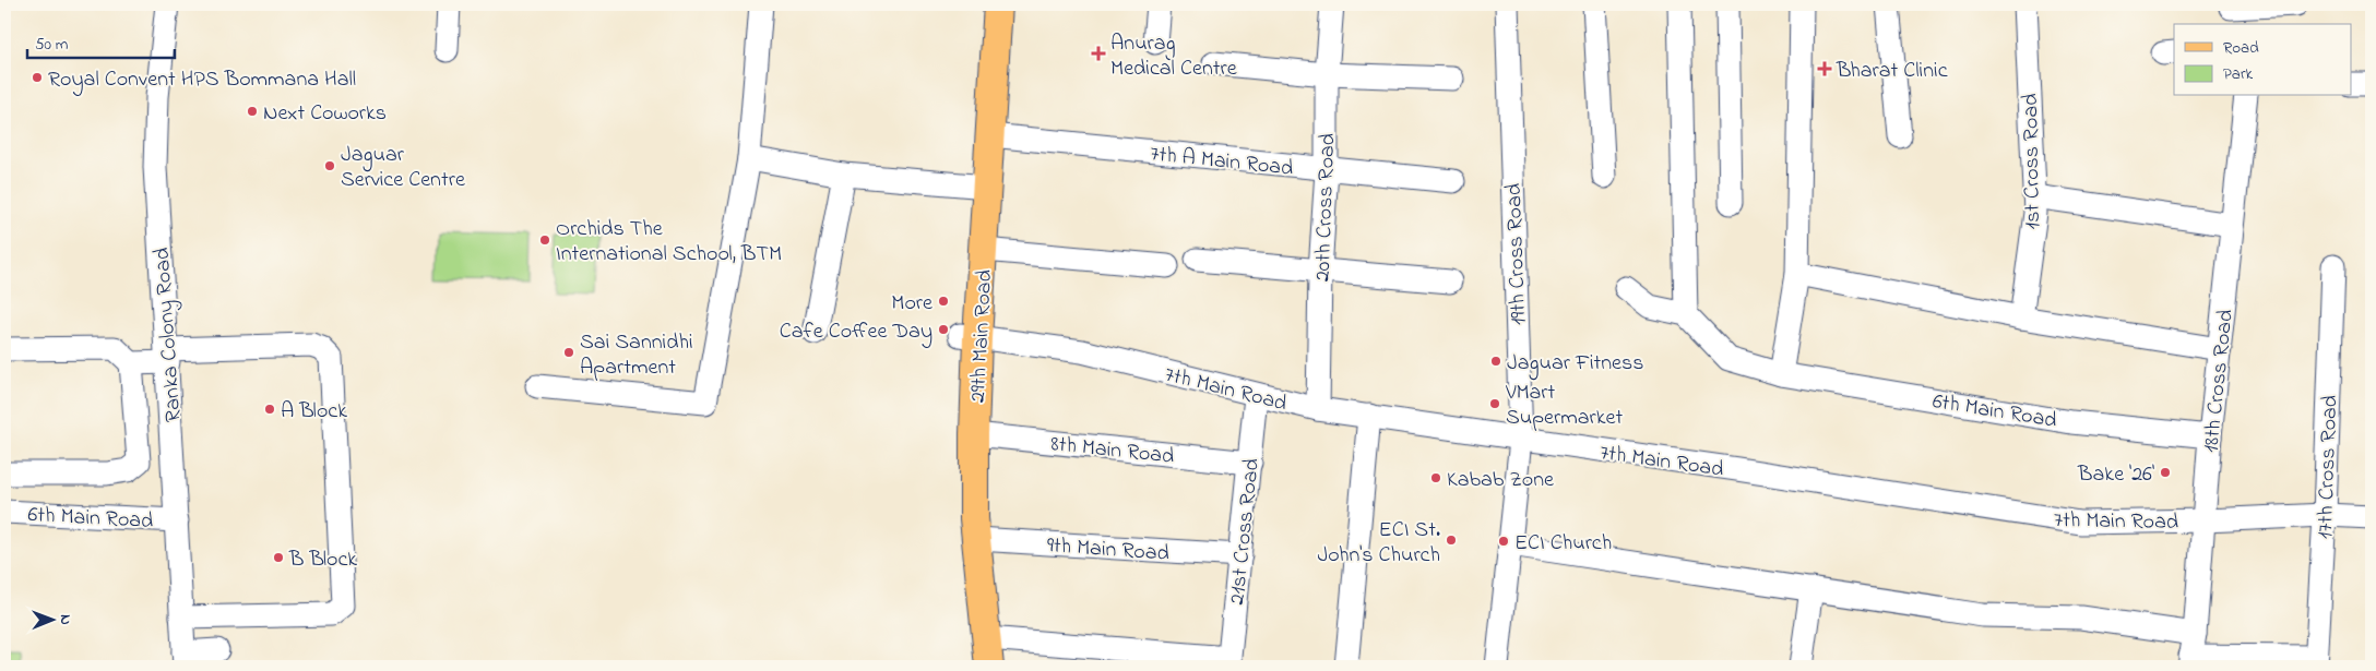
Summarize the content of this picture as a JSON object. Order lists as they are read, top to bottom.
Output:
{
  "streets": {
    "main road": ["29th Main Road"],
    "street": [
      "7th A Main Road",
      "1st Cross Road",
      "20th Cross Road",
      "19th Cross Road",
      "Ranka Colony Road",
      "18th Cross Road",
      "7th Main Road",
      "6th Main Road",
      "8th Main Road",
      "17th Cross Road",
      "21st Cross Road",
      "9th Main Road"
    ]
  },
  "crossings": [
    ["7th A Main Road", "20th Cross Road"],
    ["7th A Main Road", "29th Main Road"],
    ["20th Cross Road", "7th Main Road"],
    ["19th Cross Road", "7th Main Road"],
    ["Ranka Colony Road", "6th Main Road"],
    ["29th Main Road", "7th Main Road"],
    ["29th Main Road", "8th Main Road"],
    ["29th Main Road", "9th Main Road"],
    ["18th Cross Road", "7th Main Road"],
    ["18th Cross Road", "6th Main Road"],
    ["7th Main Road", "17th Cross Road"],
    ["7th Main Road", "21st Cross Road"],
    ["8th Main Road", "21st Cross Road"],
    ["21st Cross Road", "9th Main Road"]
  ],
  "places": {
    "health": ["Anurag Medical Centre", "Bharat Clinic"],
    "other": [
      "Royal Convent HPS Bommana Hall",
      "Next Coworks",
      "Jaguar Service Centre",
      "Orchids The International School, BTM",
      "More",
      "Cafe Coffee Day",
      "Sai Sannidhi Apartment",
      "Jaguar Fitness",
      "VMart Supermarket",
      "A Block",
      "Bake '26'",
      "Kabab Zone",
      "ECI St. John's Church",
      "ECI Church",
      "B Block"
    ]
  },
  "legend": ["Road", "Park"],
  "scale_bar": "50 m",
  "north": "right"
}
